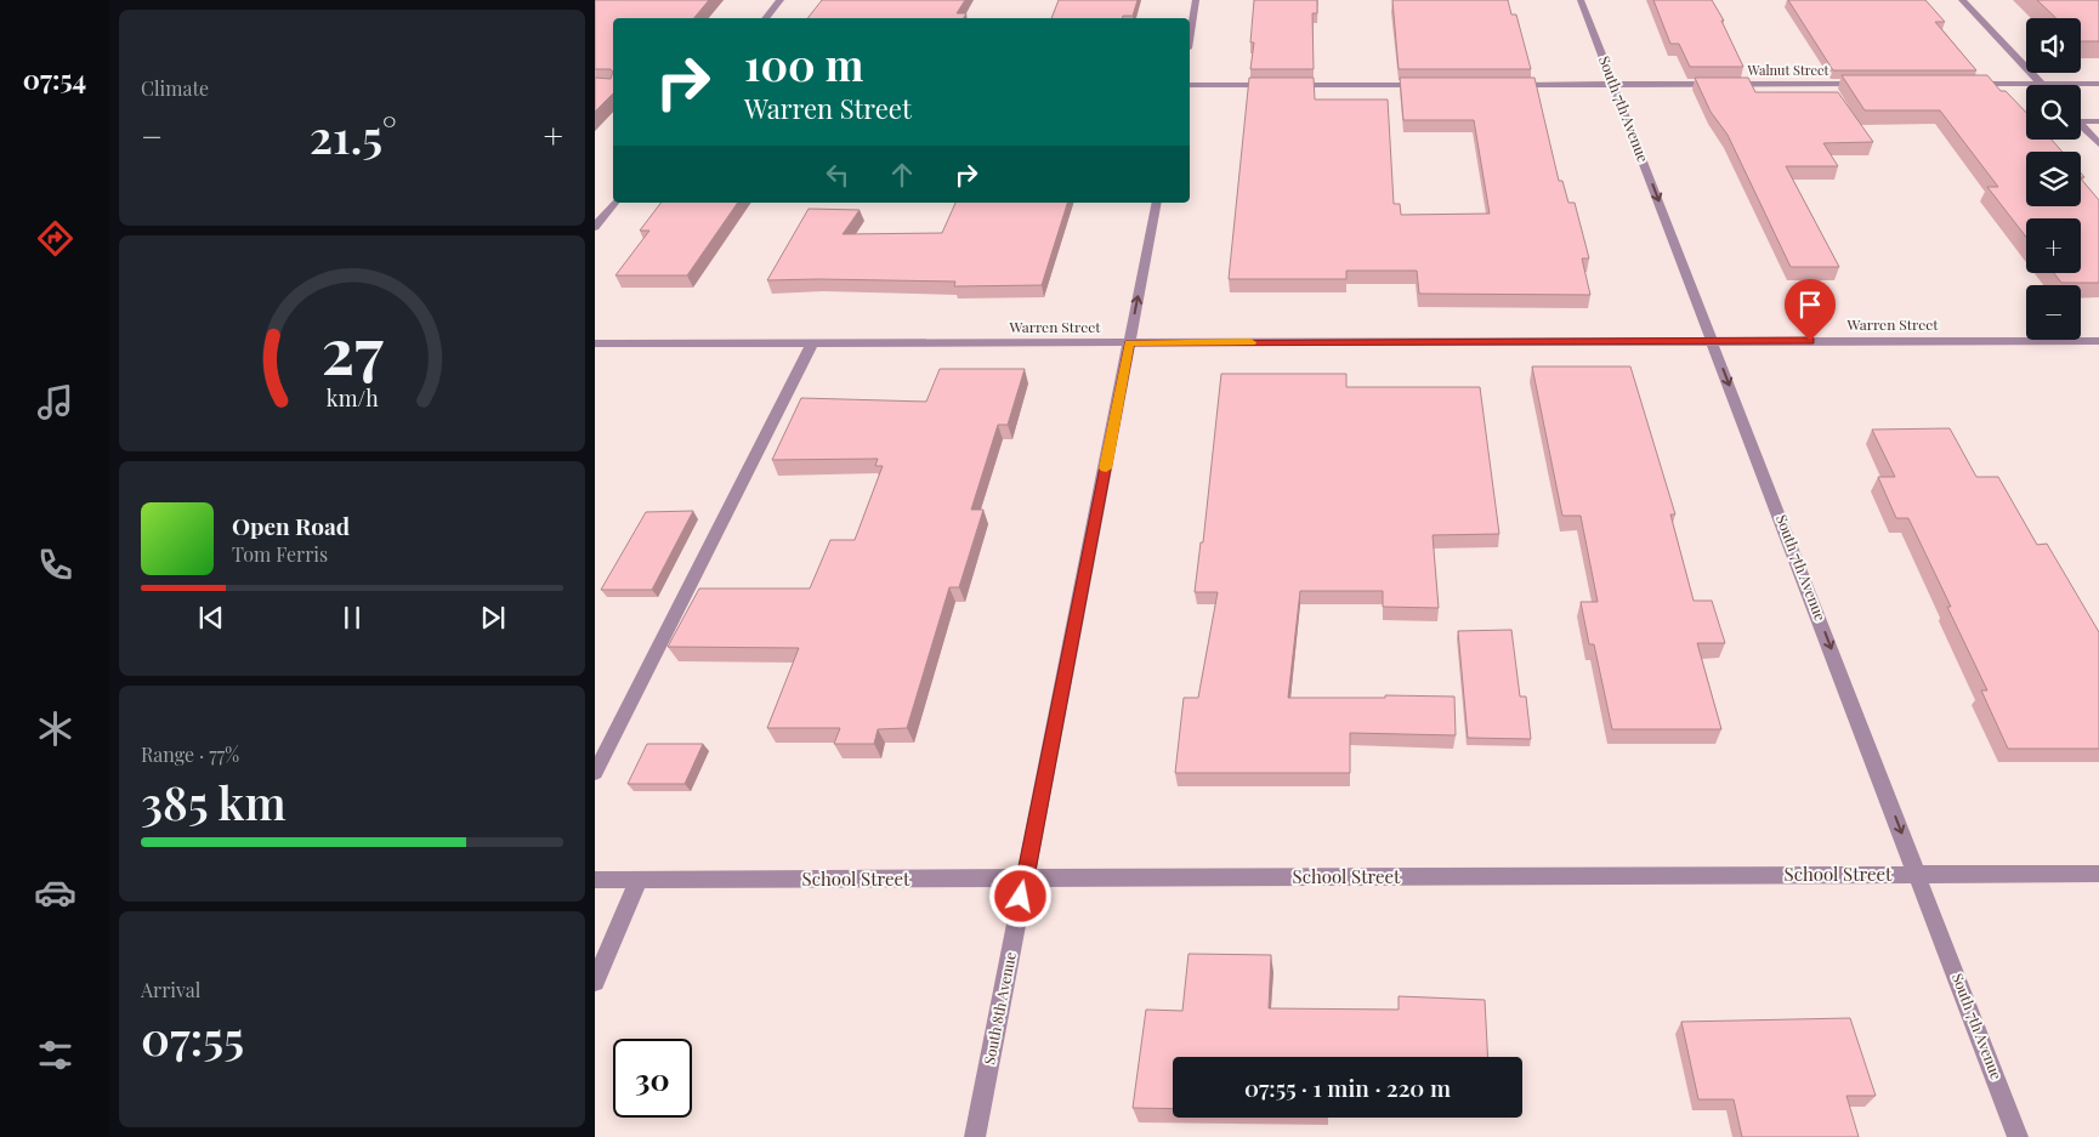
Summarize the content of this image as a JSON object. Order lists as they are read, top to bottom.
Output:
{
  "streets": {
    "street": [
      "Walnut Street",
      "South 7th Avenue",
      "Warren Street",
      "School Street",
      "South 8th Avenue"
    ]
  },
  "crossings": [
    ["Walnut Street", "South 7th Avenue"],
    ["South 7th Avenue", "Warren Street"],
    ["South 7th Avenue", "School Street"],
    ["Warren Street", "South 8th Avenue"],
    ["School Street", "South 8th Avenue"]
  ],
  "one_way": ["South 7th Avenue"],
  "page": {
    "tabs": "07:54",
    "tile": [
      "Climate",
      ["Range · 77%", "385 km"],
      ["Arrival", "07:55"]
    ],
    "map_buttons": ["+", "−"],
    "turn": ["100 m", "Warren Street"],
    "heat": ["−", "21.5°", "+"],
    "song": ["Open Road", "Tom Ferris"],
    "limit": "30",
    "trip": "07:55 · 1 min · 220 m",
    "gauge": ["27", "km/h"]
  }
}
